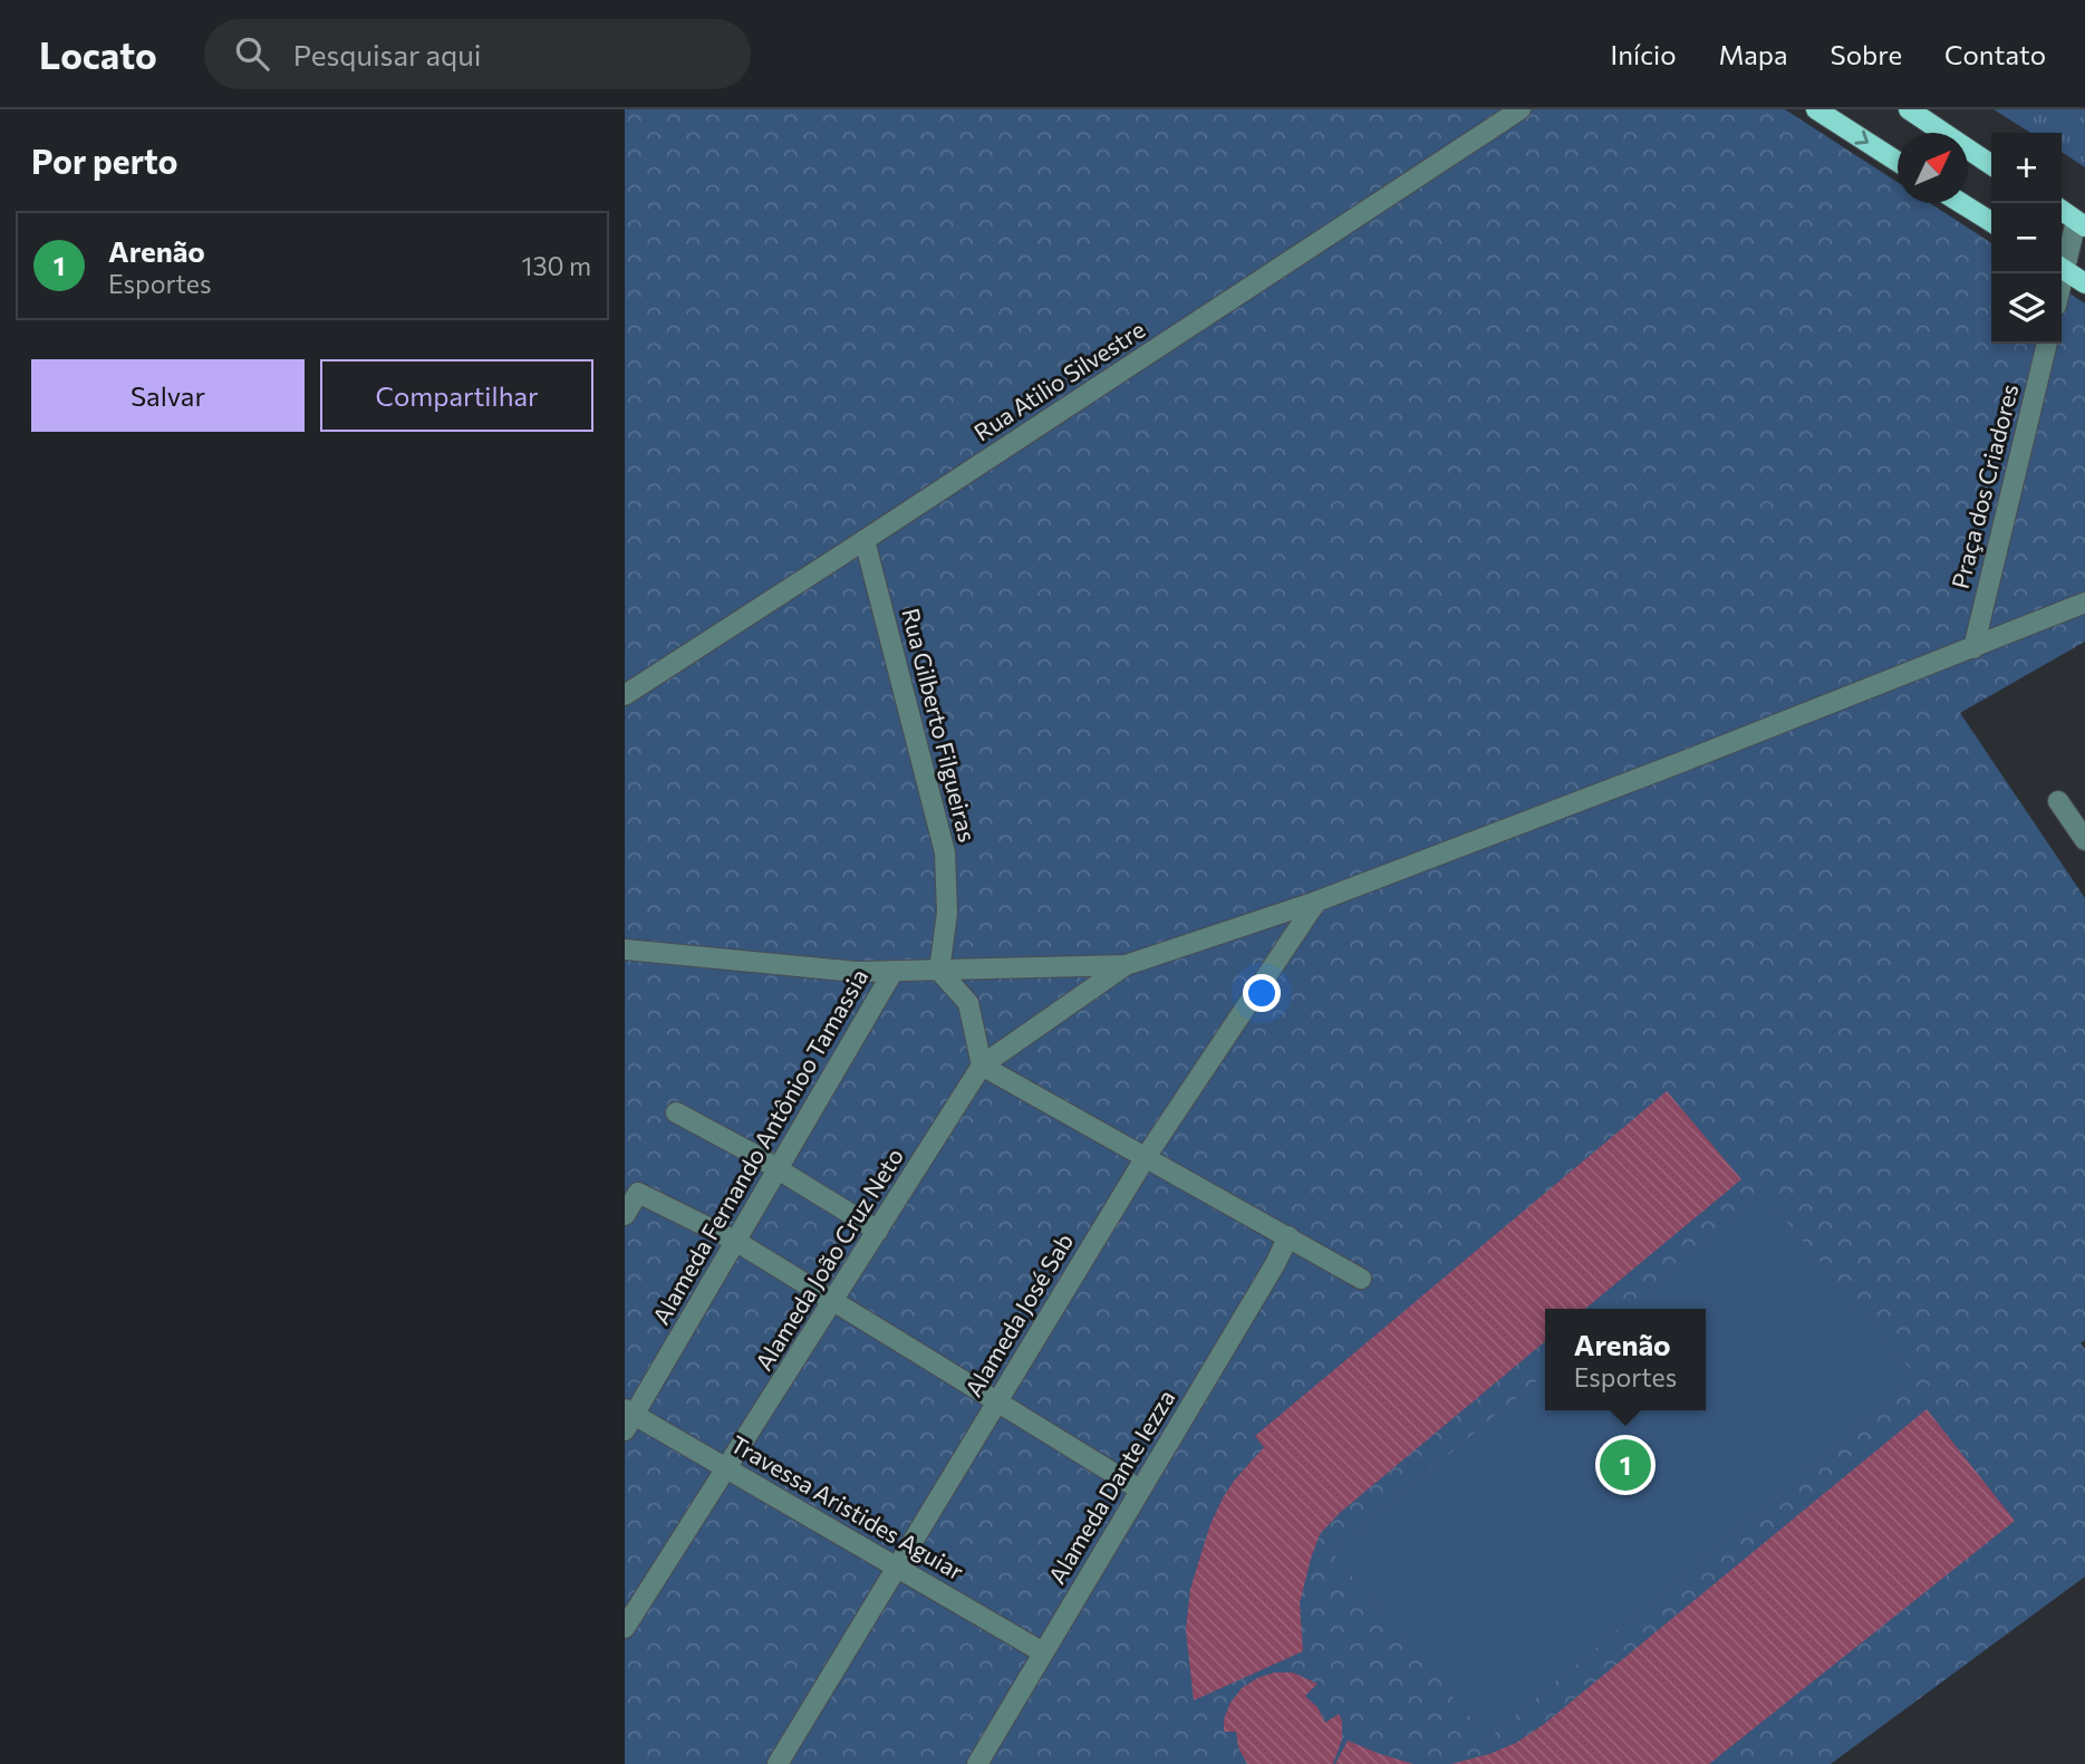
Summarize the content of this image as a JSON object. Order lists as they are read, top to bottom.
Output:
{
  "streets": {
    "street": [
      "Rua Atilio Silvestre",
      "Praça dos Criadores",
      "Rua Gilberto Filgueiras",
      "Alameda Fernando Antônioo Tamassia",
      "Alameda João Cruz Neto",
      "Alameda José Sab",
      "Alameda Dante Iezza",
      "Travessa Aristides Aguiar"
    ]
  },
  "crossings": [
    ["Rua Atilio Silvestre", "Rua Gilberto Filgueiras"],
    ["Alameda Fernando Antônioo Tamassia", "Travessa Aristides Aguiar"],
    ["Alameda João Cruz Neto", "Travessa Aristides Aguiar"],
    ["Alameda José Sab", "Travessa Aristides Aguiar"],
    ["Alameda Dante Iezza", "Travessa Aristides Aguiar"]
  ],
  "north": "top right",
  "page": {
    "header": "Locato",
    "search": "Pesquisar aqui",
    "nav": [
      "Início",
      "Mapa",
      "Sobre",
      "Contato"
    ],
    "heading": "Por perto",
    "map_buttons": ["+", "−"],
    "list": [
      {
        "mark": "1",
        "name": "Arenão",
        "note": "Esportes",
        "value": "130 m"
      }
    ],
    "buttons": ["Salvar", "Compartilhar"],
    "popup": ["Arenão", "Esportes"],
    "pins": "1"
  }
}
